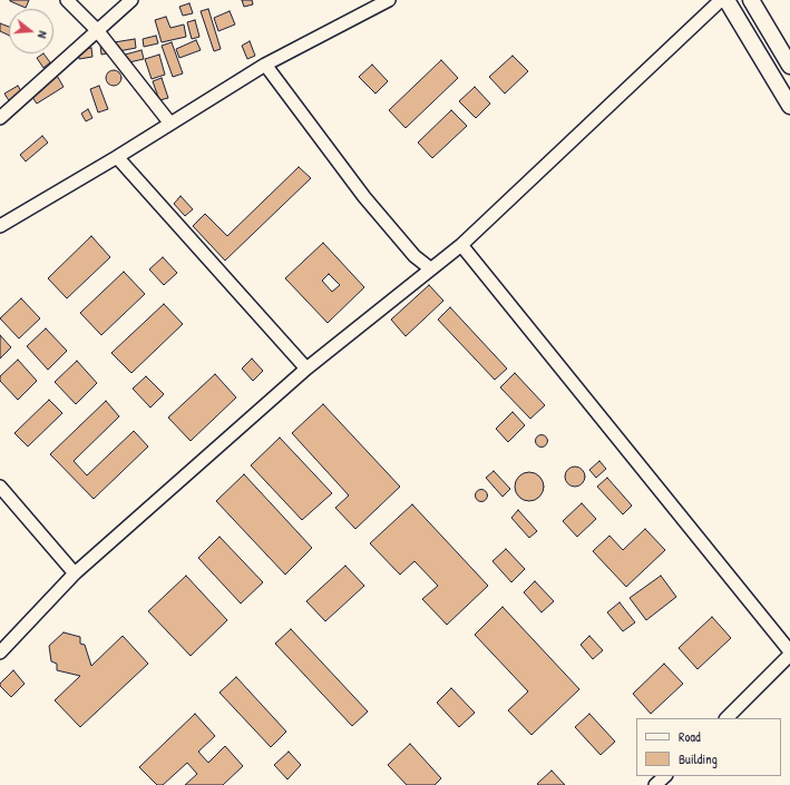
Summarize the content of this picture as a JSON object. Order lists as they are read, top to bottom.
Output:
{
  "legend": ["Road", "Building"],
  "north": "right"
}
